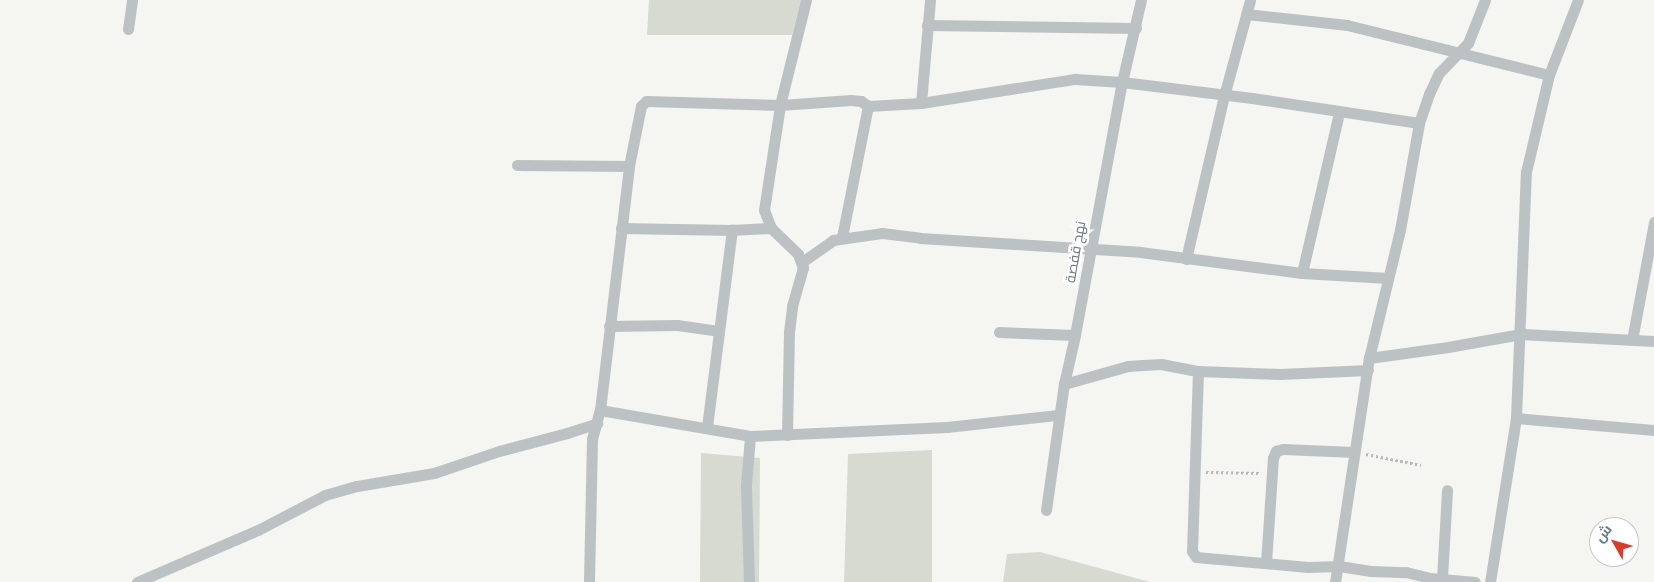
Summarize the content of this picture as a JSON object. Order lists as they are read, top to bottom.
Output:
{
  "streets": {
    "street": ["نهج قفصة"]
  },
  "north": "top left"
}
